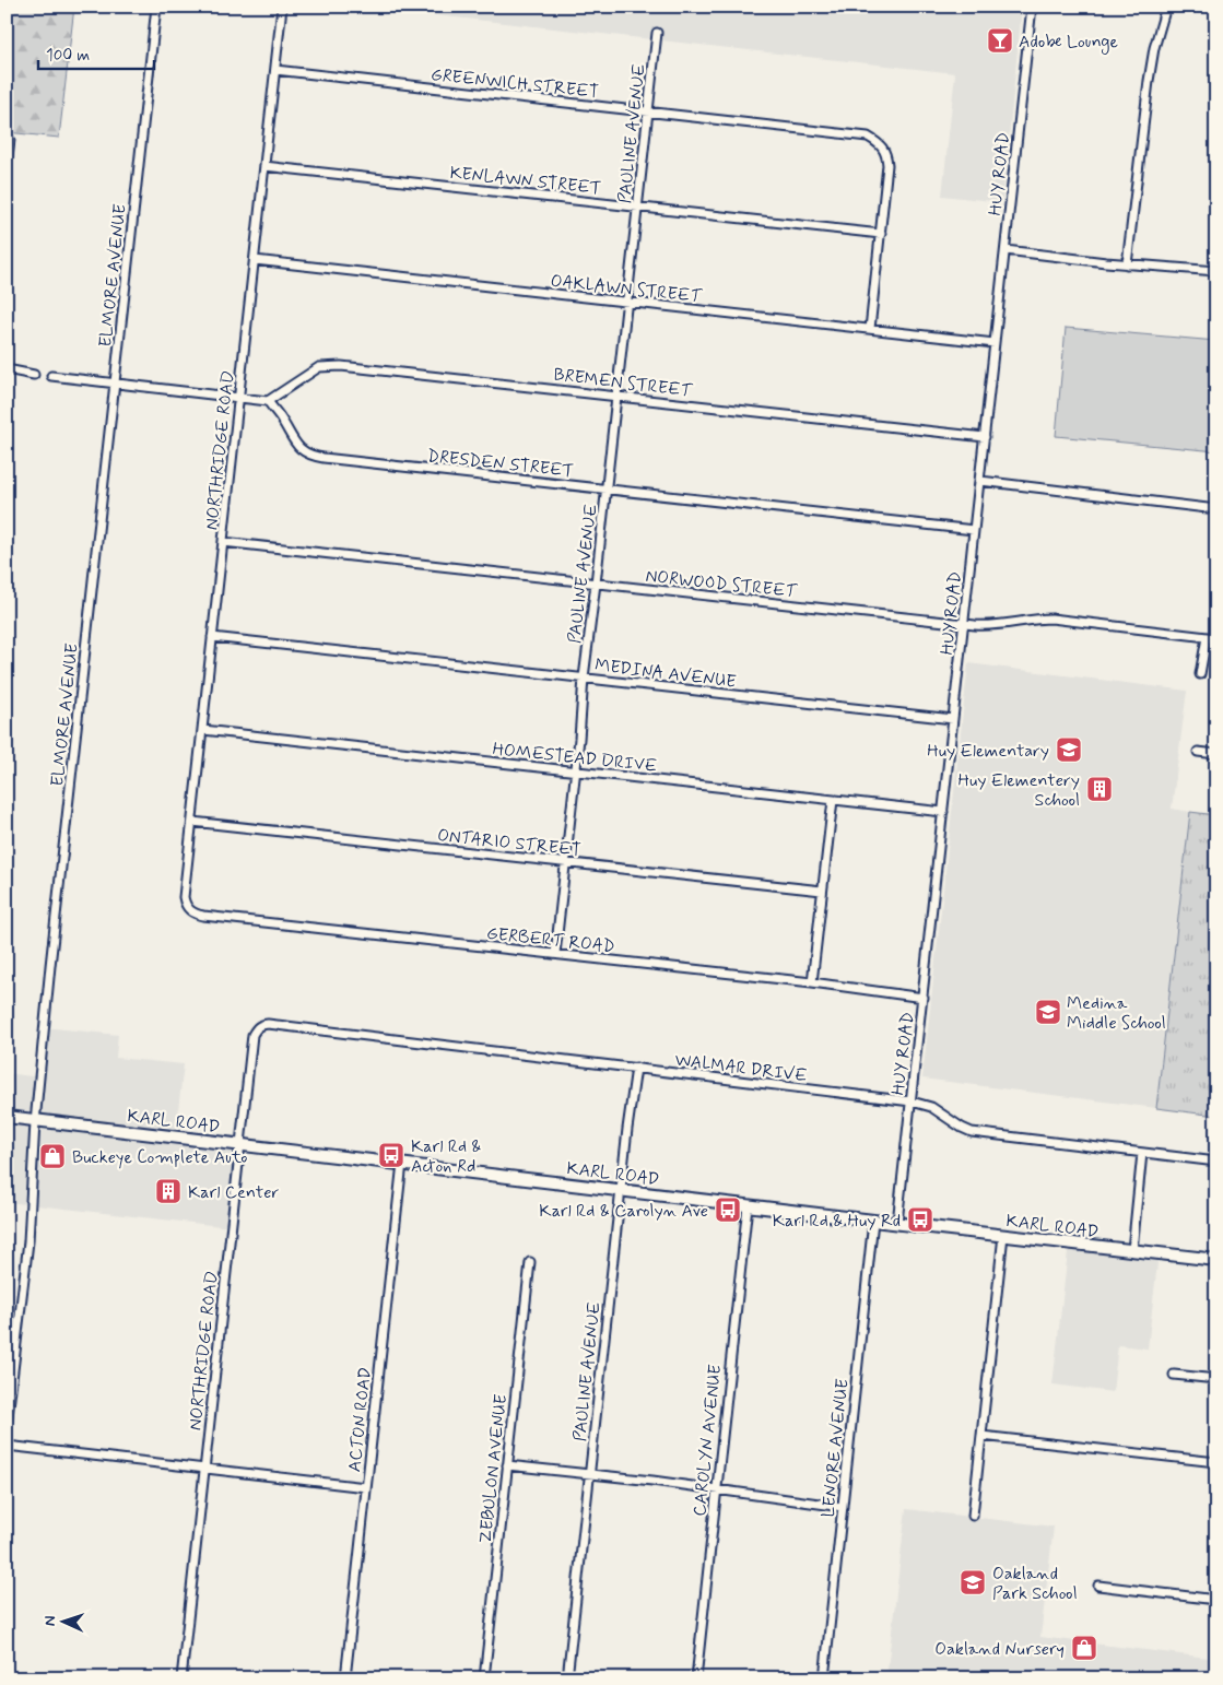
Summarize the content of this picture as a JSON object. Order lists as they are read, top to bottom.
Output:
{
  "streets": {
    "main road": ["KARL ROAD"],
    "street": [
      "GREENWICH STREET",
      "PAULINE AVENUE",
      "HUY ROAD",
      "KENLAWN STREET",
      "ELMORE AVENUE",
      "OAKLAWN STREET",
      "BREMEN STREET",
      "NORTHRIDGE ROAD",
      "DRESDEN STREET",
      "NORWOOD STREET",
      "MEDINA AVENUE",
      "HOMESTEAD DRIVE",
      "ONTARIO STREET",
      "GERBERT ROAD",
      "WALMAR DRIVE",
      "ACTON ROAD",
      "CAROLYN AVENUE",
      "LENORE AVENUE",
      "ZEBULON AVENUE"
    ]
  },
  "crossings": [
    ["GREENWICH STREET", "PAULINE AVENUE"],
    ["GREENWICH STREET", "KENLAWN STREET"],
    ["GREENWICH STREET", "NORTHRIDGE ROAD"],
    ["PAULINE AVENUE", "KENLAWN STREET"],
    ["PAULINE AVENUE", "OAKLAWN STREET"],
    ["PAULINE AVENUE", "BREMEN STREET"],
    ["PAULINE AVENUE", "DRESDEN STREET"],
    ["PAULINE AVENUE", "NORWOOD STREET"],
    ["PAULINE AVENUE", "MEDINA AVENUE"],
    ["PAULINE AVENUE", "HOMESTEAD DRIVE"],
    ["PAULINE AVENUE", "ONTARIO STREET"],
    ["PAULINE AVENUE", "GERBERT ROAD"],
    ["PAULINE AVENUE", "WALMAR DRIVE"],
    ["PAULINE AVENUE", "KARL ROAD"],
    ["HUY ROAD", "OAKLAWN STREET"],
    ["HUY ROAD", "BREMEN STREET"],
    ["HUY ROAD", "DRESDEN STREET"],
    ["HUY ROAD", "NORWOOD STREET"],
    ["HUY ROAD", "MEDINA AVENUE"],
    ["HUY ROAD", "HOMESTEAD DRIVE"],
    ["HUY ROAD", "GERBERT ROAD"],
    ["HUY ROAD", "WALMAR DRIVE"],
    ["HUY ROAD", "KARL ROAD"],
    ["KENLAWN STREET", "NORTHRIDGE ROAD"],
    ["ELMORE AVENUE", "KARL ROAD"],
    ["OAKLAWN STREET", "NORTHRIDGE ROAD"],
    ["BREMEN STREET", "DRESDEN STREET"],
    ["NORTHRIDGE ROAD", "NORWOOD STREET"],
    ["NORTHRIDGE ROAD", "MEDINA AVENUE"],
    ["NORTHRIDGE ROAD", "HOMESTEAD DRIVE"],
    ["NORTHRIDGE ROAD", "ONTARIO STREET"],
    ["NORTHRIDGE ROAD", "GERBERT ROAD"],
    ["NORTHRIDGE ROAD", "WALMAR DRIVE"],
    ["NORTHRIDGE ROAD", "KARL ROAD"],
    ["KARL ROAD", "ACTON ROAD"],
    ["KARL ROAD", "CAROLYN AVENUE"],
    ["KARL ROAD", "LENORE AVENUE"]
  ],
  "places": {
    "bar": ["Adobe Lounge"],
    "school or university": ["Huy Elementary", "Medina Middle School", "Oakland Park School"],
    "building": ["Huy Elementery School", "Karl Center"],
    "bus stop": ["Karl Rd & Acton Rd", "Karl Rd & Carolyn Ave", "Karl Rd & Huy Rd"],
    "shop": ["Buckeye Complete Auto", "Oakland Nursery"]
  },
  "scale_bar": "100 m",
  "north": "left"
}
